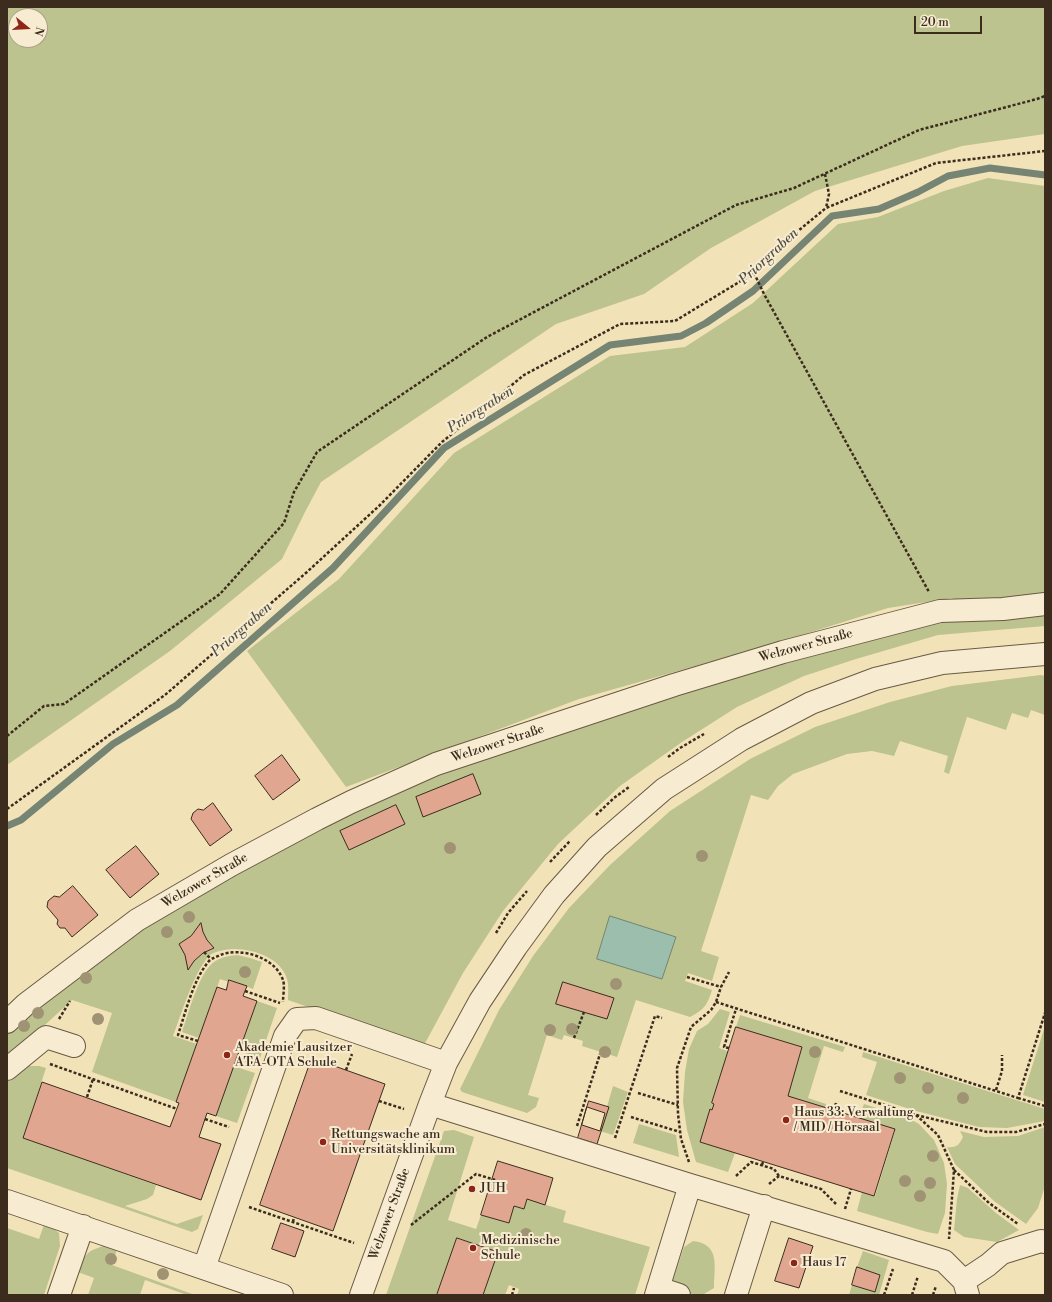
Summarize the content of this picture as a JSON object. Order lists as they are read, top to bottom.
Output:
{
  "streets": {
    "street": ["Welzower Straße"]
  },
  "water": ["Priorgraben"],
  "places": [
    "Akademie Lausitzer ATA-OTA Schule",
    "Haus 33: Verwaltung / MID / Hörsaal",
    "Rettungswache am Universitätsklinikum",
    "JUH",
    "Medizinische Schule",
    "Haus 17"
  ],
  "scale_bar": "20 m",
  "north": "right"
}
